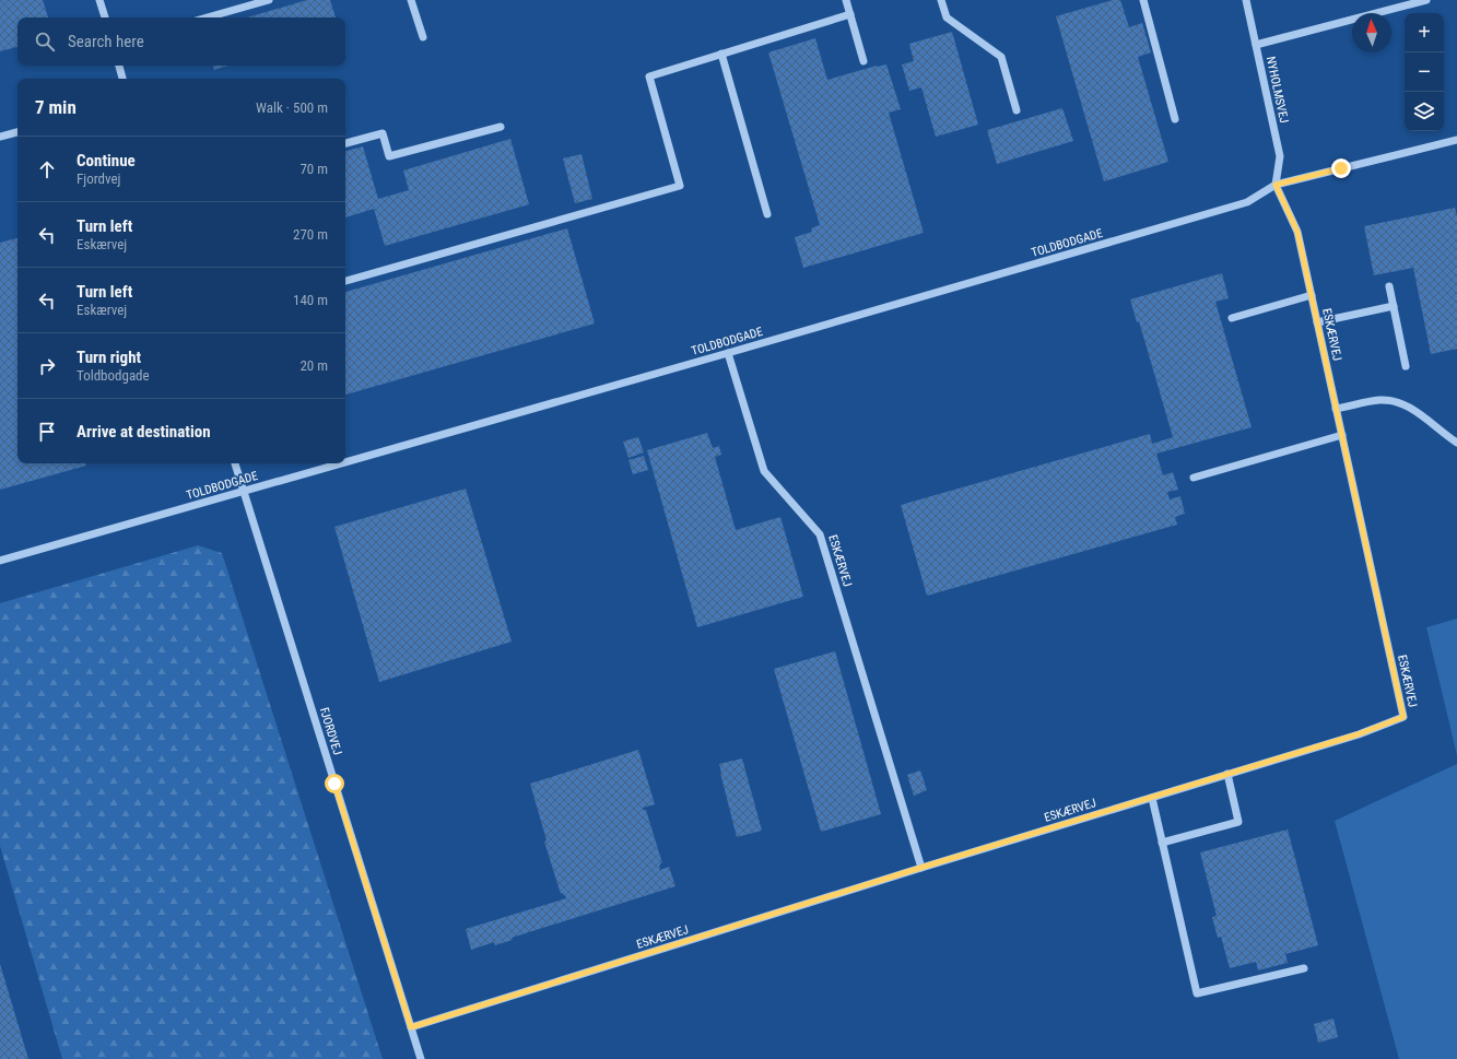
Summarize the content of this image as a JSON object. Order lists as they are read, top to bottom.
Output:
{
  "streets": {
    "street": [
      "NYHOLMSVEJ",
      "TOLDBODGADE",
      "ESKÆRVEJ",
      "FJORDVEJ"
    ]
  },
  "crossings": [
    ["NYHOLMSVEJ", "TOLDBODGADE"],
    ["NYHOLMSVEJ", "ESKÆRVEJ"],
    ["TOLDBODGADE", "ESKÆRVEJ"],
    ["TOLDBODGADE", "FJORDVEJ"],
    ["ESKÆRVEJ", "FJORDVEJ"]
  ],
  "north": "top",
  "page": {
    "map_buttons": ["+", "−"],
    "search": "Search here",
    "heading": ["7 min", "Walk · 500 m"],
    "list": [
      ["Continue", "Fjordvej", "70 m"],
      ["Turn left", "Eskærvej", "270 m"],
      ["Turn left", "Eskærvej", "140 m"],
      ["Turn right", "Toldbodgade", "20 m"],
      "Arrive at destination"
    ]
  }
}
